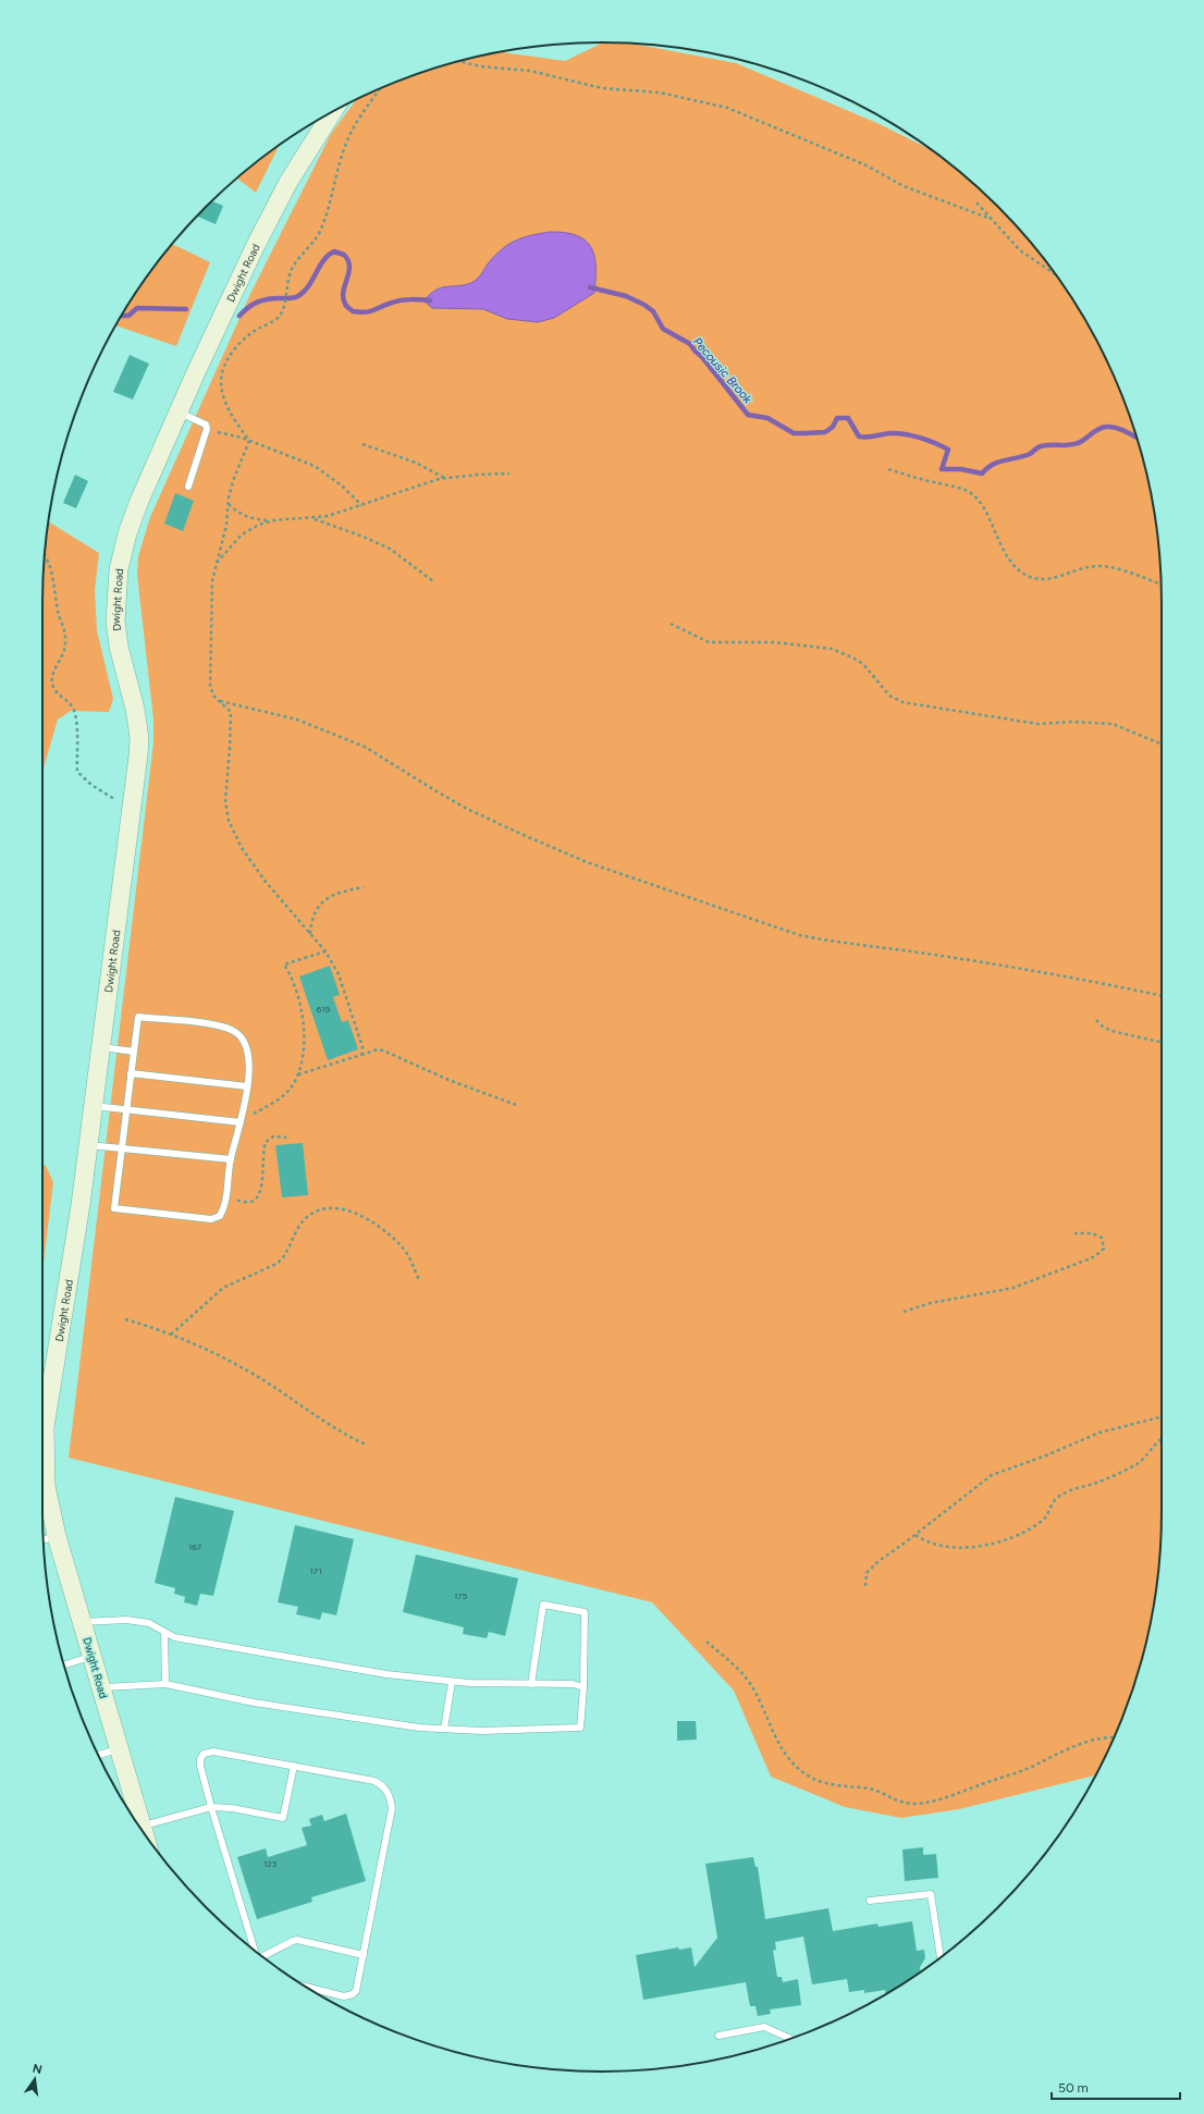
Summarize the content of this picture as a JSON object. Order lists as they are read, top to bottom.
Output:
{
  "streets": {
    "main road": ["Dwight Road"]
  },
  "water": ["Pecousic Brook"],
  "house_numbers": [
    "619",
    "167",
    "171",
    "175",
    "123"
  ],
  "scale_bar": "50 m",
  "north": "top"
}
